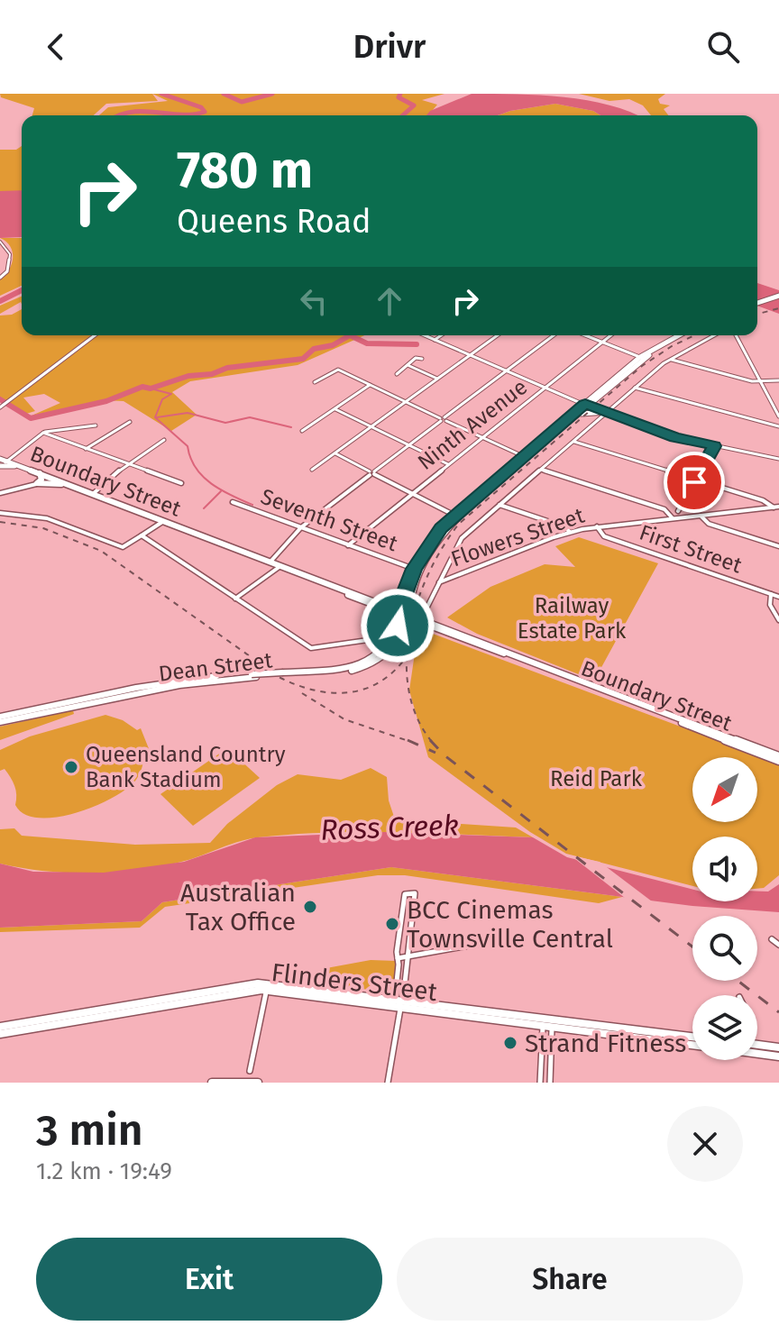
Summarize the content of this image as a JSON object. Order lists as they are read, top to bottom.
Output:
{
  "streets": {
    "main road": ["Boundary Street", "Dean Street", "Flinders Street"],
    "street": [
      "Ninth Avenue",
      "Seventh Street",
      "Flowers Street",
      "First Street"
    ]
  },
  "crossings": [
    ["Ninth Avenue", "Seventh Street"],
    ["Boundary Street", "Dean Street"],
    ["Flowers Street", "First Street"]
  ],
  "water": ["Ross Creek"],
  "parks": ["Railway Estate Park", "Reid Park"],
  "places": [
    "Queensland Country Bank Stadium",
    "Australian Tax Office",
    "BCC Cinemas Townsville Central",
    "Strand Fitness"
  ],
  "north": "bottom left",
  "page": {
    "header": "Drivr",
    "turn": ["780 m", "Queens Road"],
    "heading": ["3 min", "1.2 km · 19:49"],
    "buttons": ["Exit", "Share"]
  }
}
